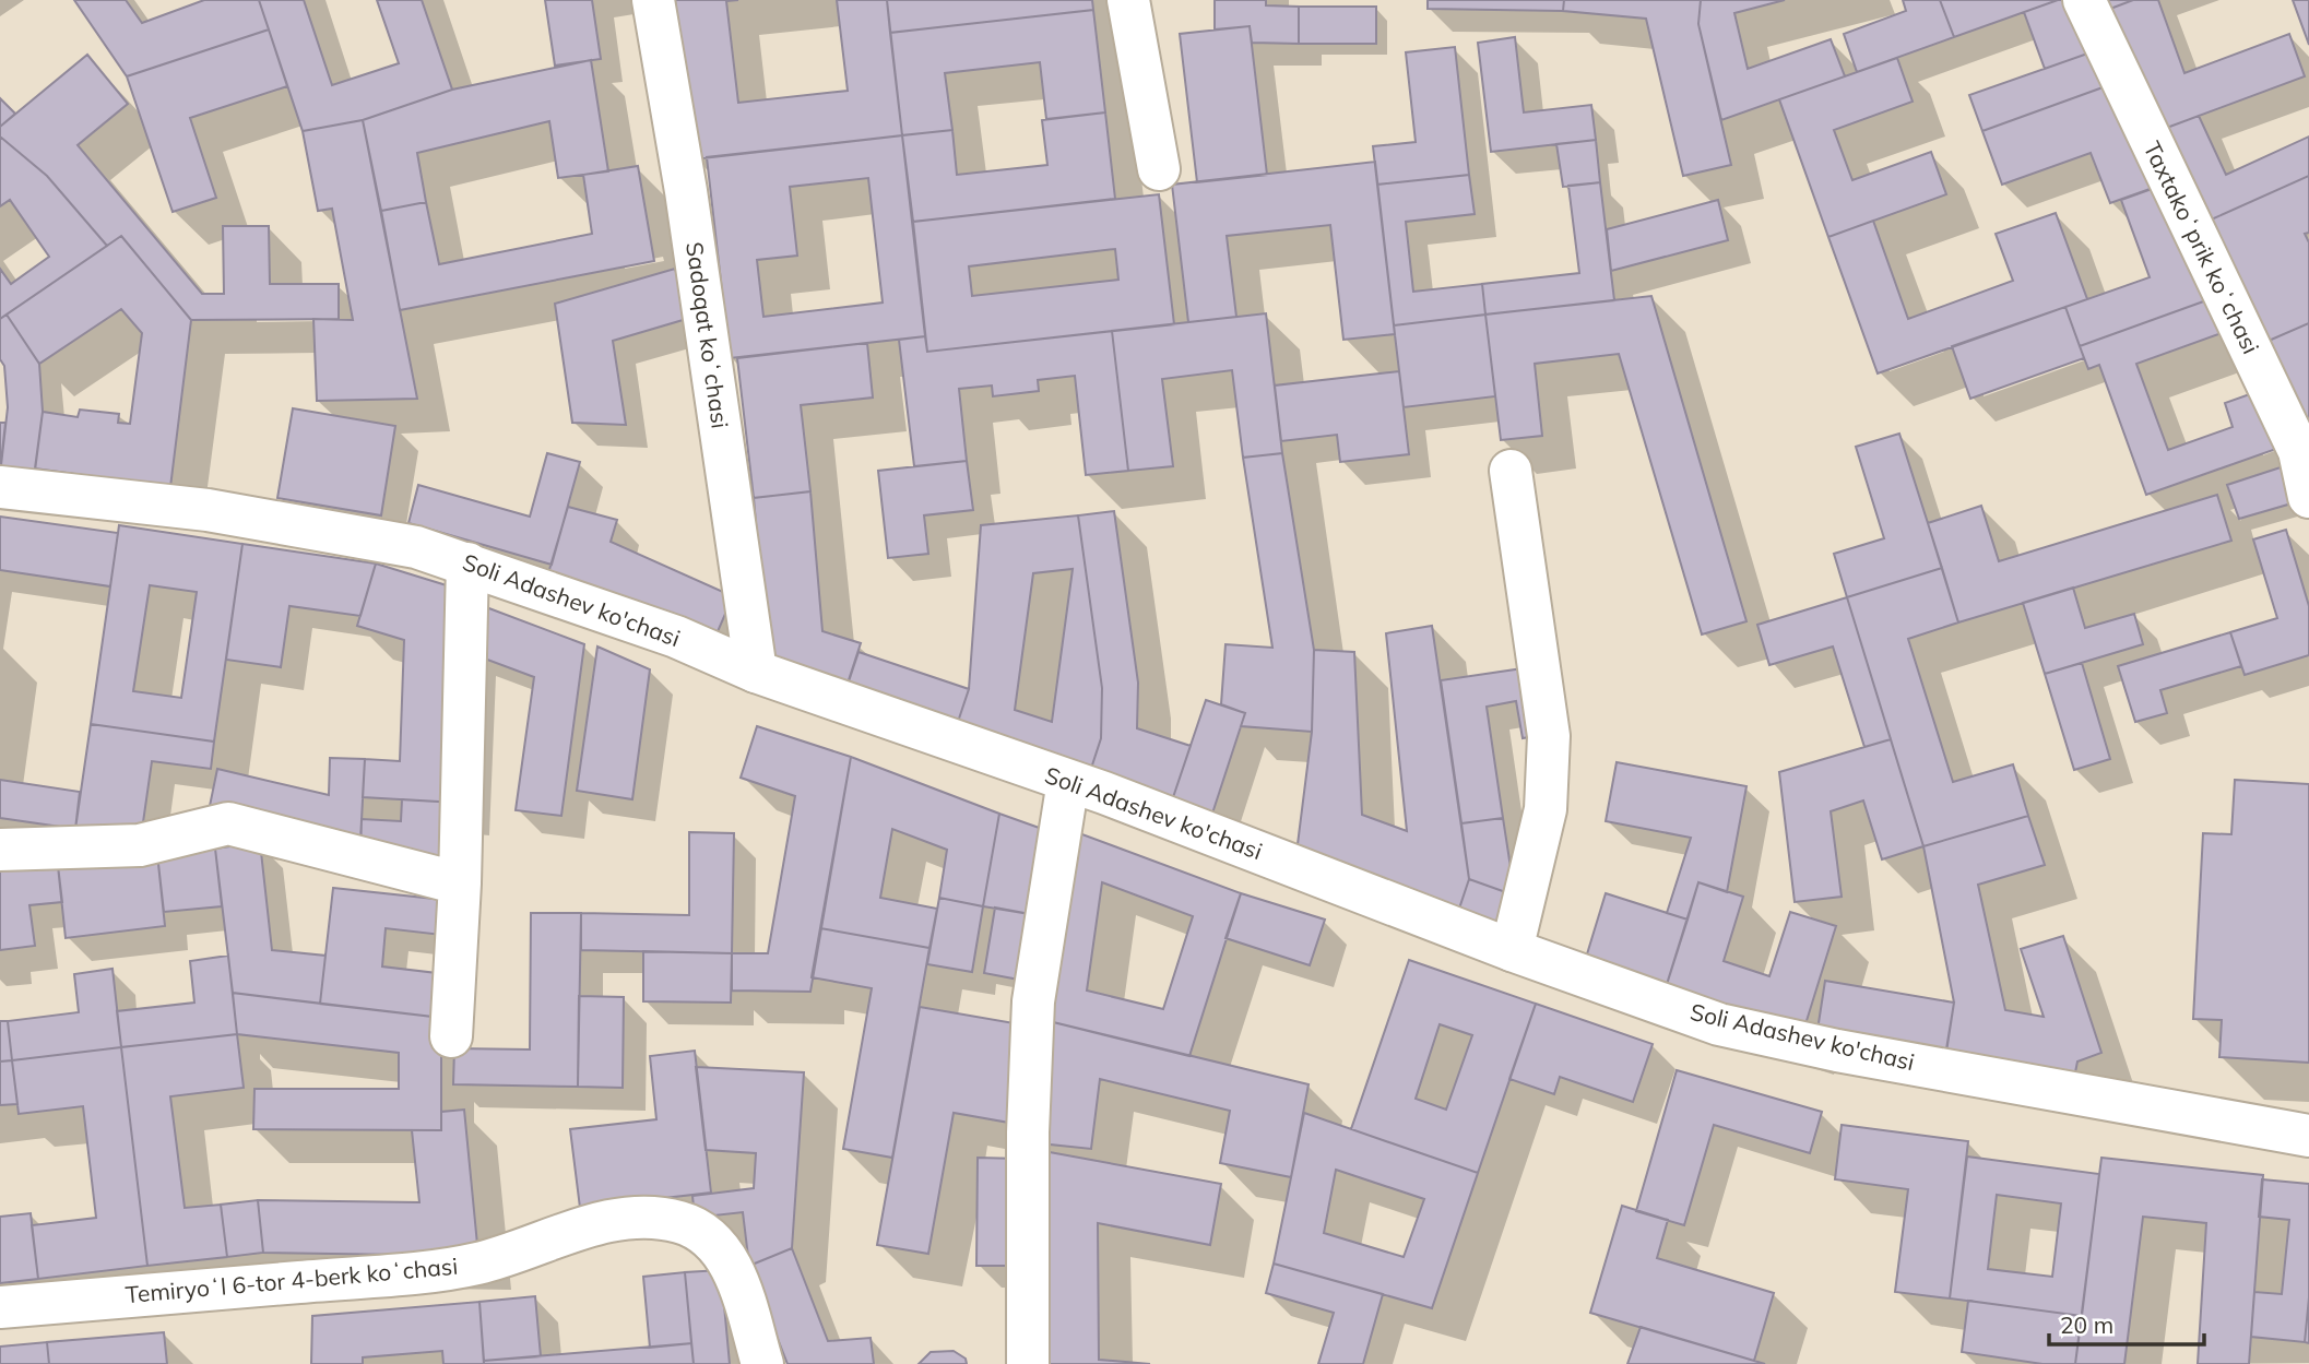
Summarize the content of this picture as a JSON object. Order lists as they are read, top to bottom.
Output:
{
  "streets": {
    "street": [
      "Taxtakoʻprik koʻchasi",
      "Sadoqat koʻchasi",
      "Soli Adashev ko'chasi",
      "Temiryoʻl 6-tor 4-berk koʻchasi"
    ]
  },
  "crossings": [
    ["Sadoqat koʻchasi", "Soli Adashev ko'chasi"]
  ],
  "scale_bar": "20 m"
}
